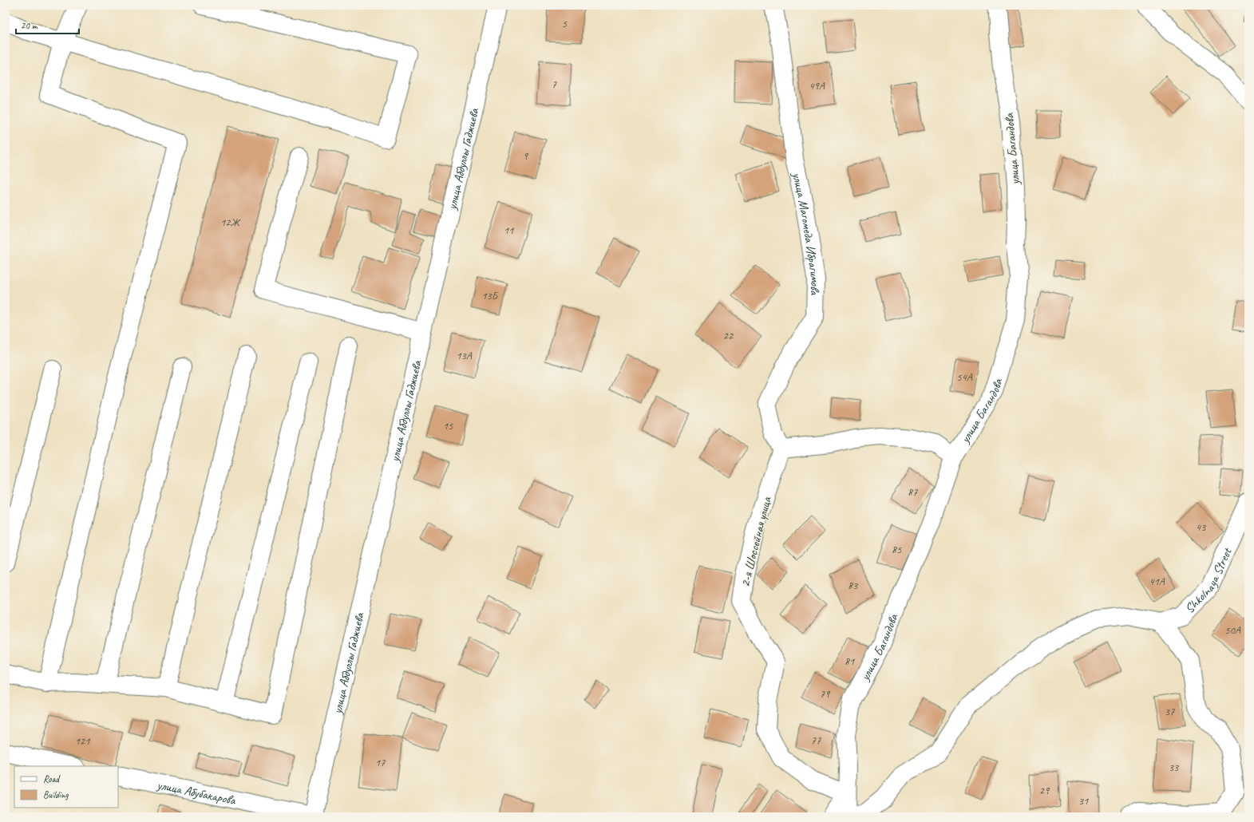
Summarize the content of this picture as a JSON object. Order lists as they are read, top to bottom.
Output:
{
  "streets": {
    "street": [
      "улица Багандова",
      "улица Абдуллы Гаджиева",
      "улица Магомеда Ибрагимова",
      "2-я Шоссейная улица",
      "Shkolnaya Street",
      "улица Абубакарова"
    ]
  },
  "crossings": [
    ["улица Багандова", "2-я Шоссейная улица"],
    ["улица Абдуллы Гаджиева", "улица Абубакарова"],
    ["улица Магомеда Ибрагимова", "2-я Шоссейная улица"]
  ],
  "house_numbers": [
    "5",
    "7",
    "49А",
    "9",
    "12Ж",
    "11",
    "13Б",
    "22",
    "13А",
    "54А",
    "15",
    "87",
    "43",
    "85",
    "41А",
    "83",
    "50А",
    "81",
    "79",
    "37",
    "77",
    "121",
    "17",
    "33",
    "29",
    "31"
  ],
  "legend": ["Road", "Building"],
  "scale_bar": "20 m"
}
